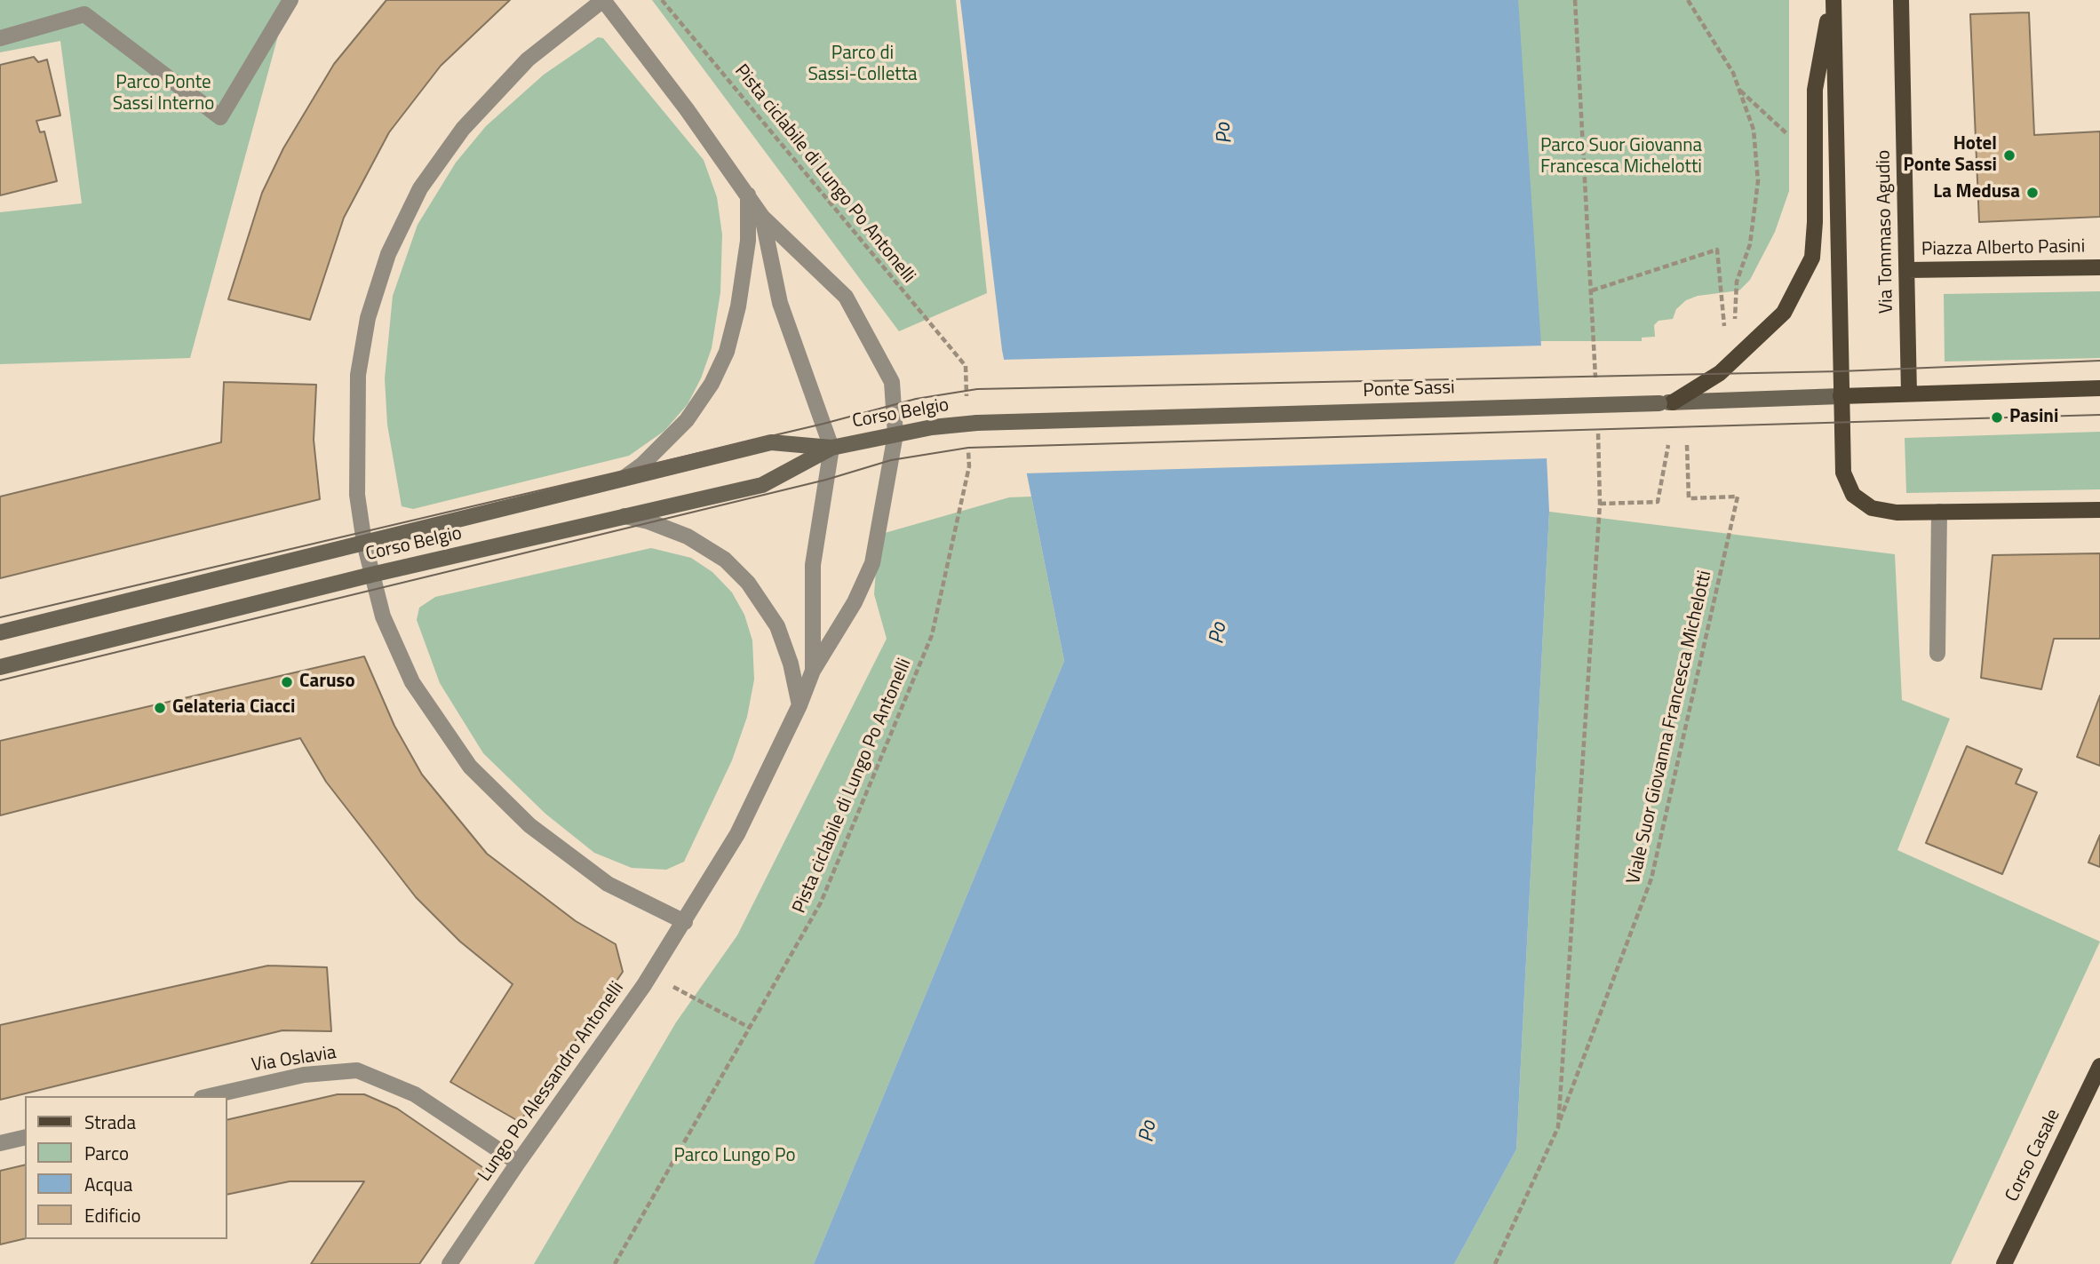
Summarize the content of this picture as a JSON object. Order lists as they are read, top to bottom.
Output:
{
  "streets": {
    "main road": [
      "Via Tommaso Agudio",
      "Piazza Alberto Pasini",
      "Ponte Sassi",
      "Corso Belgio",
      "Corso Casale"
    ],
    "street": ["Via Oslavia", "Lungo Po Alessandro Antonelli"],
    "path": ["Pista ciclabile di Lungo Po Antonelli", "Viale Suor Giovanna Francesca Michelotti"]
  },
  "crossings": [
    ["Pista ciclabile di Lungo Po Antonelli", "Ponte Sassi"],
    ["Pista ciclabile di Lungo Po Antonelli", "Corso Belgio"],
    ["Via Tommaso Agudio", "Piazza Alberto Pasini"],
    ["Ponte Sassi", "Corso Belgio"],
    ["Corso Belgio", "Lungo Po Alessandro Antonelli"],
    ["Via Oslavia", "Lungo Po Alessandro Antonelli"]
  ],
  "water": ["Po"],
  "parks": [
    "Parco di Sassi-Colletta",
    "Parco Ponte Sassi Interno",
    "Parco Suor Giovanna Francesca Michelotti",
    "Parco Lungo Po"
  ],
  "places": [
    "Hotel Ponte Sassi",
    "La Medusa",
    "Pasini",
    "Caruso",
    "Gelateria Ciacci"
  ],
  "legend": [
    "Strada",
    "Parco",
    "Acqua",
    "Edificio"
  ]
}
